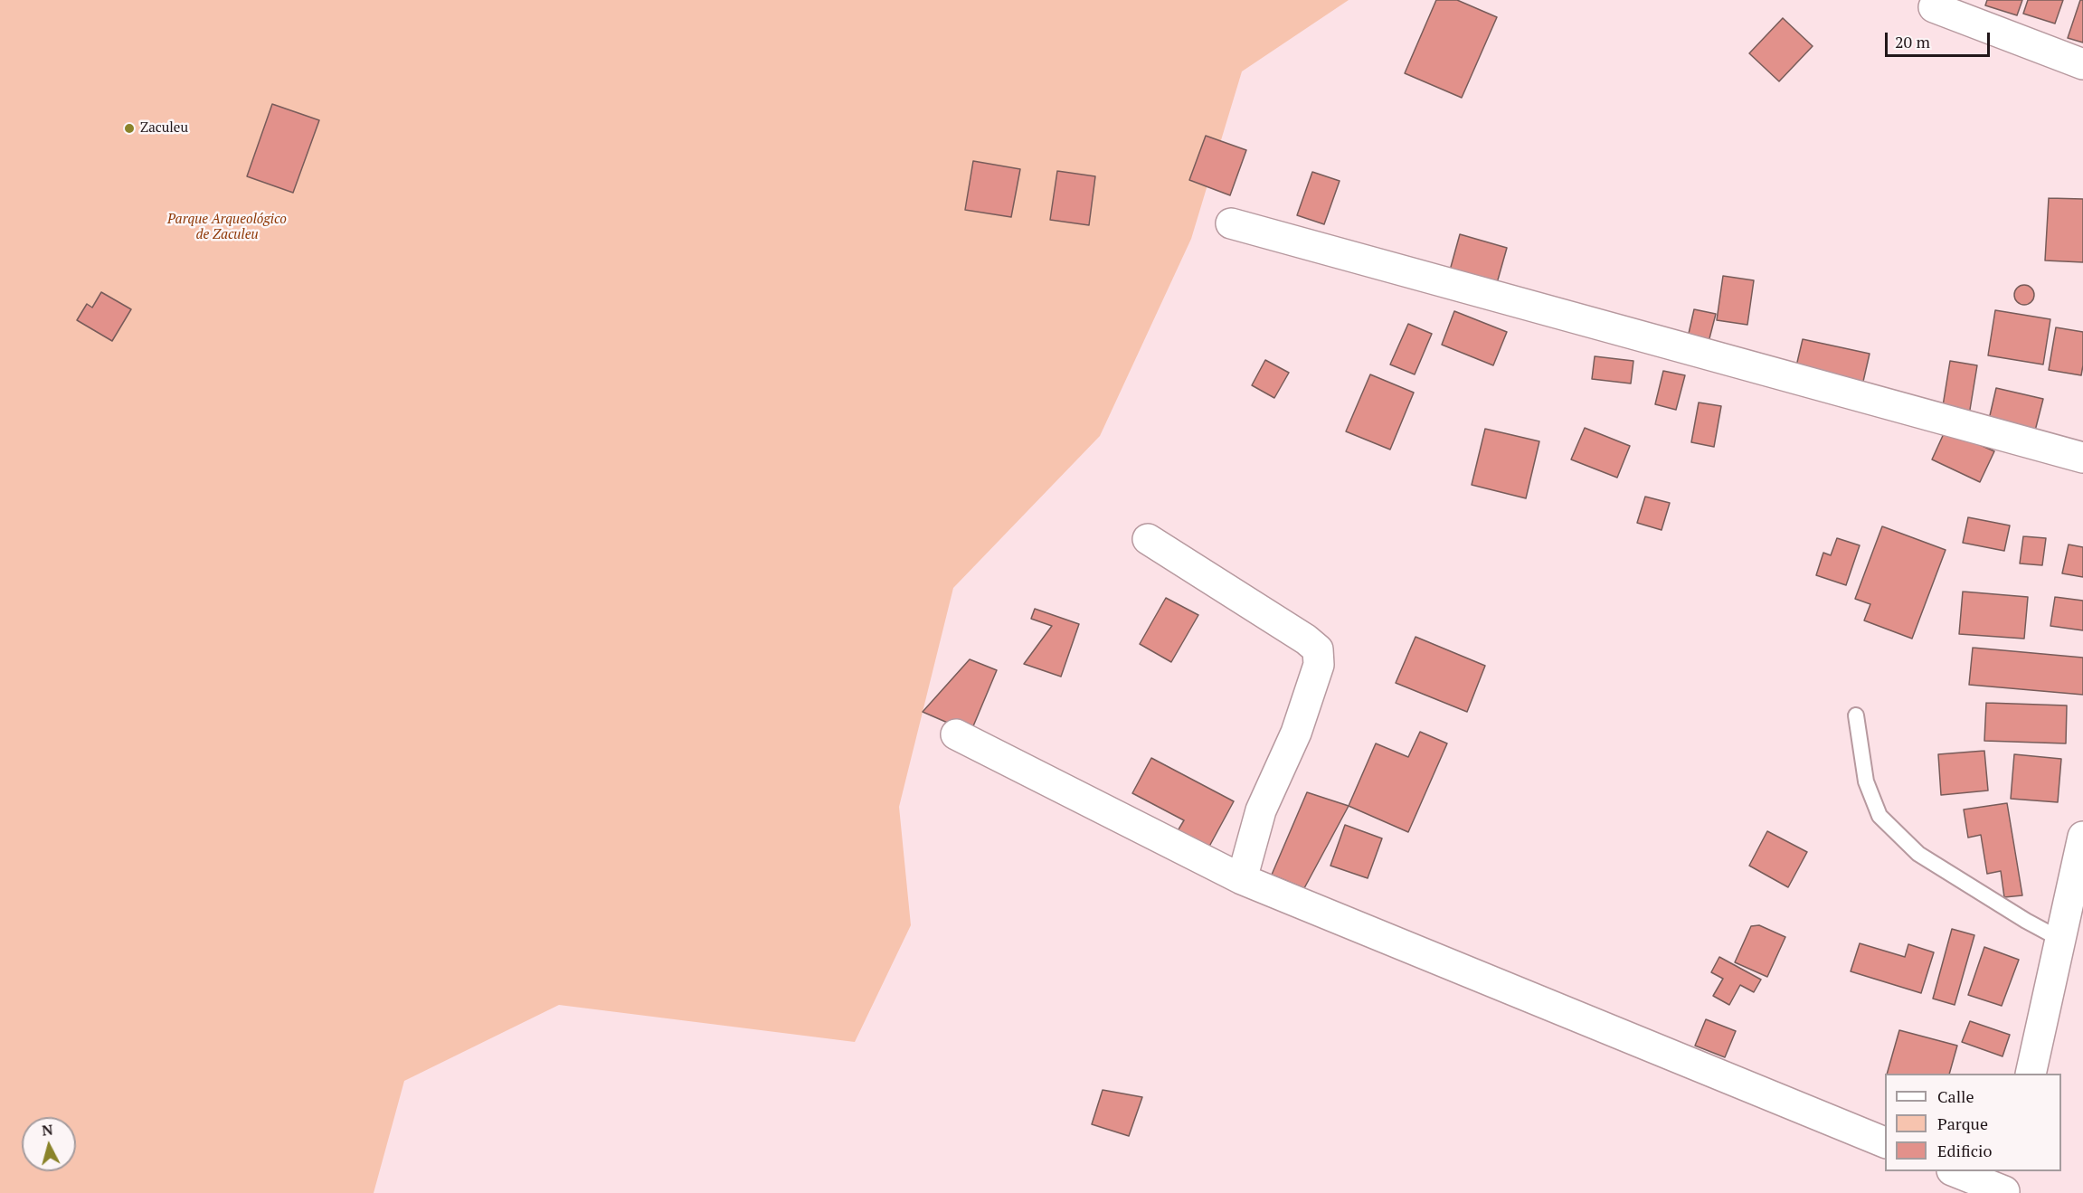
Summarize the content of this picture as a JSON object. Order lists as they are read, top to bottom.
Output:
{
  "parks": ["Parque Arqueológico de Zaculeu"],
  "places": ["Zaculeu"],
  "legend": ["Calle", "Parque", "Edificio"],
  "scale_bar": "20 m",
  "north": "top"
}
